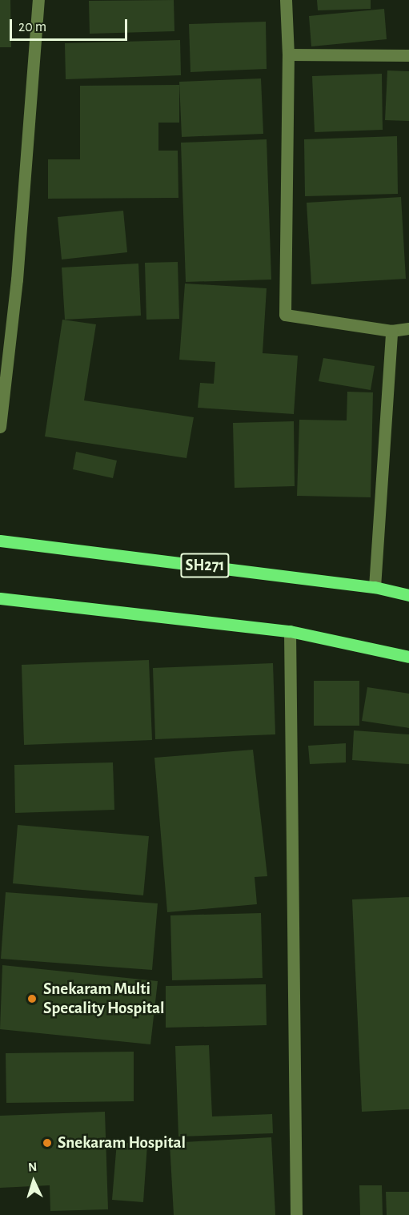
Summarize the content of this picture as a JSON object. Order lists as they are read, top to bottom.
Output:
{
  "streets": {
    "main road": ["SH271"]
  },
  "places": ["Snekaram Multi Specality Hospital", "Snekaram Hospital"],
  "scale_bar": "20 m",
  "north": "top"
}
